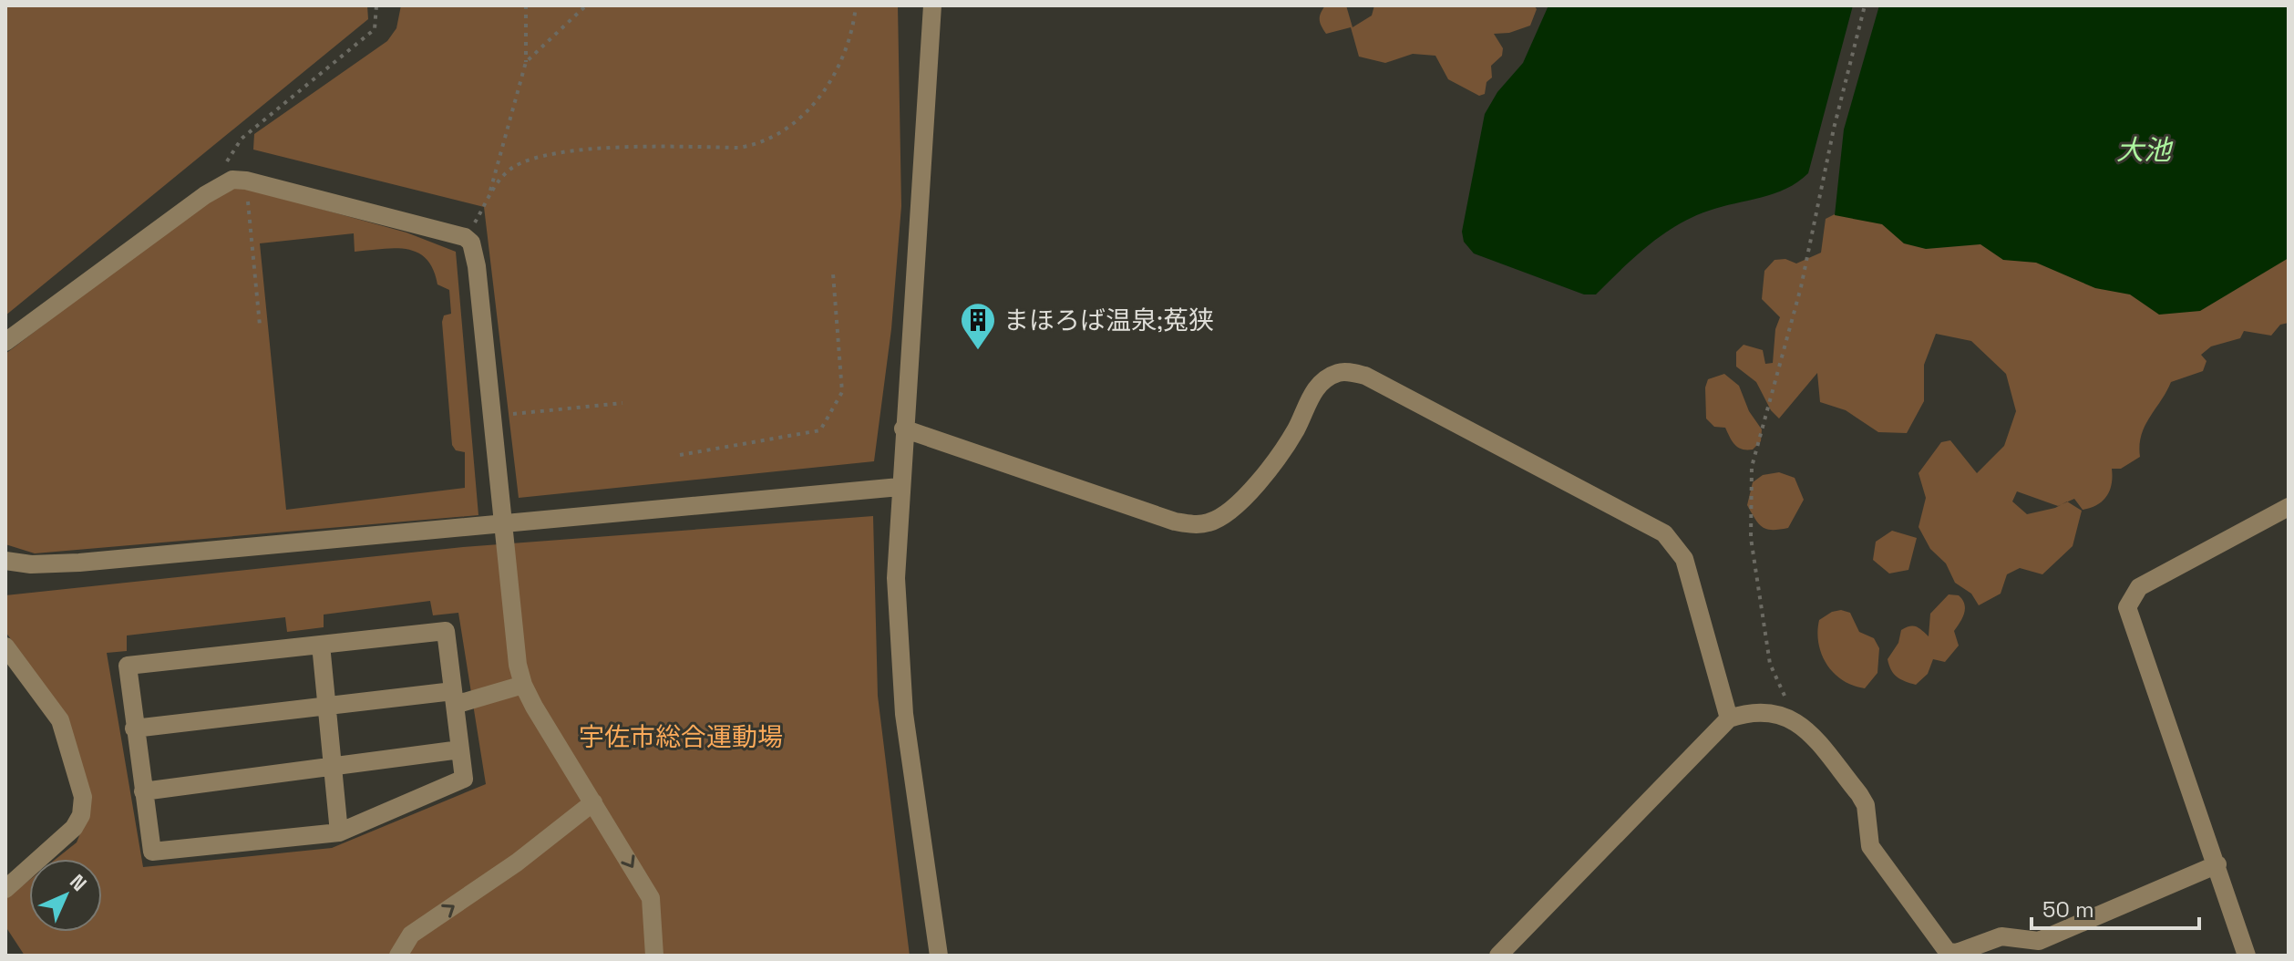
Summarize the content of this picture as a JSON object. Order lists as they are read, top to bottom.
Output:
{
  "water": ["大池"],
  "parks": ["宇佐市総合運動場"],
  "places": {
    "building": ["まほろば温泉;菟狭"]
  },
  "scale_bar": "50 m",
  "north": "top right"
}
